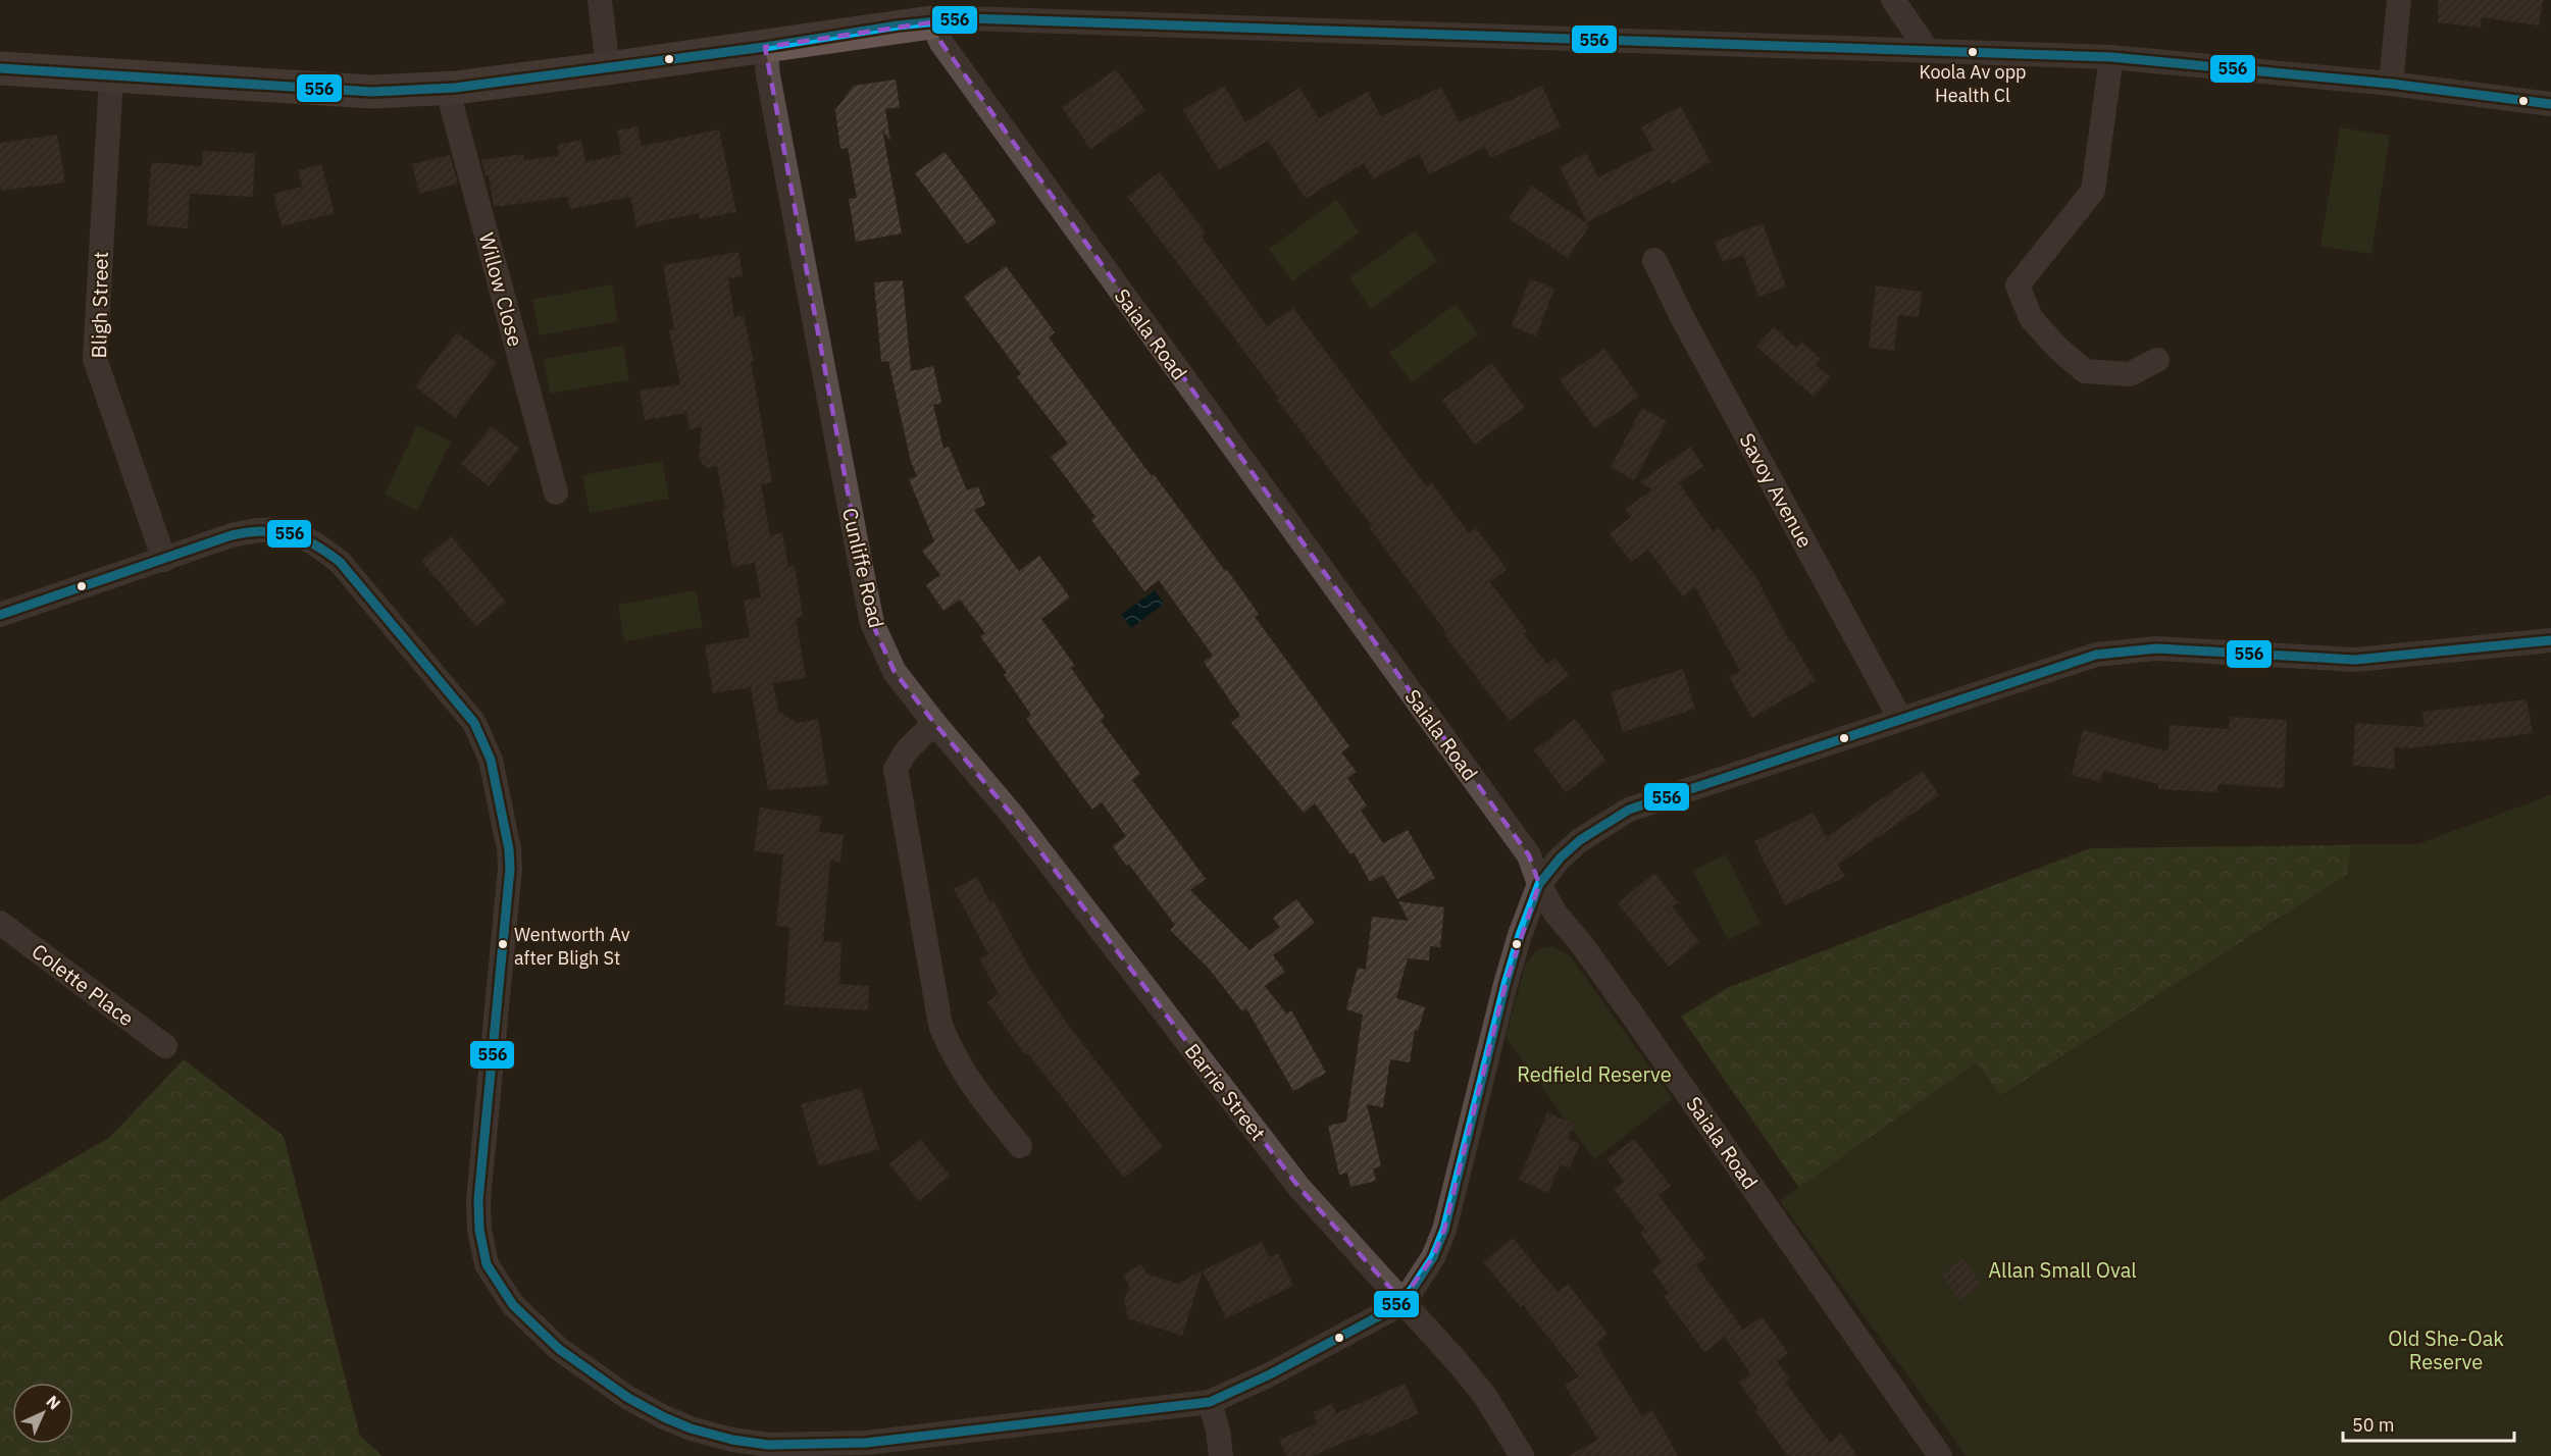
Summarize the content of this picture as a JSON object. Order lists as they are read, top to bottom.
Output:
{
  "streets": {
    "street": [
      "Willow Close",
      "Bligh Street",
      "Saiala Road",
      "Savoy Avenue",
      "Cunliffe Road",
      "Colette Place",
      "Barrie Street"
    ]
  },
  "crossings": [
    ["Cunliffe Road", "Barrie Street"]
  ],
  "parks": ["Redfield Reserve", "Allan Small Oval", "Old She-Oak Reserve"],
  "places": ["Koola Av opp Health Cl", "Wentworth Av after Bligh St"],
  "lines": ["transit line 556"],
  "scale_bar": "50 m",
  "north": "top right"
}
